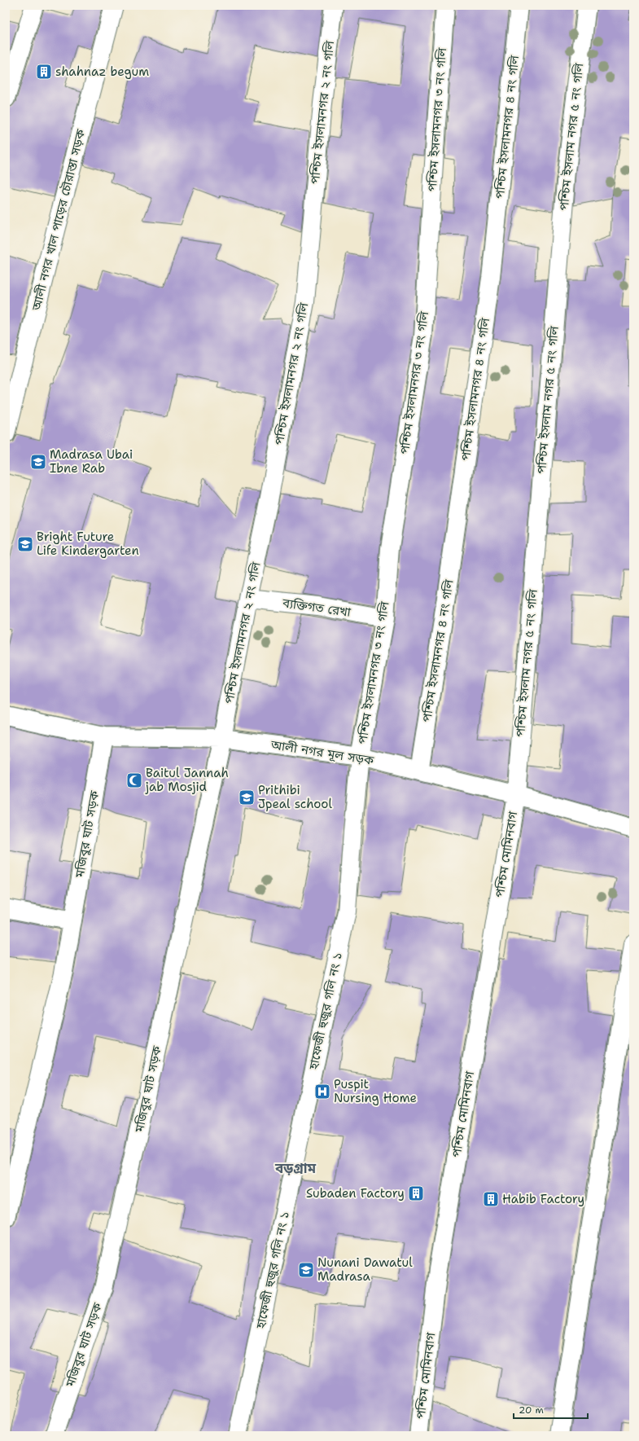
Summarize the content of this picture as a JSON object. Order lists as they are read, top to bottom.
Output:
{
  "streets": {
    "street": [
      "পশ্চিম ইসলামনগর ২ নং গলি",
      "পশ্চিম ইসলামনগর ৩ নং গলি",
      "পশ্চিম ইসলামনগর ৪ নং গলি",
      "পশ্চিম ইসলাম নগর ৫ নং গলি",
      "আলী নগর খাল পাড়ের চৌরাস্তা সড়ক",
      "ব্যক্তিগত রেখা",
      "আলী নগর মূল সড়ক",
      "মজিবুর ঘাট সড়ক",
      "পশ্চিম মোমিনবাগ",
      "হাফেজী হুজুর গলি নং ১"
    ]
  },
  "crossings": [
    ["পশ্চিম ইসলামনগর ২ নং গলি", "ব্যক্তিগত রেখা"],
    ["পশ্চিম ইসলামনগর ২ নং গলি", "আলী নগর মূল সড়ক"],
    ["পশ্চিম ইসলামনগর ২ নং গলি", "মজিবুর ঘাট সড়ক"],
    ["পশ্চিম ইসলামনগর ৩ নং গলি", "ব্যক্তিগত রেখা"],
    ["পশ্চিম ইসলামনগর ৩ নং গলি", "আলী নগর মূল সড়ক"],
    ["পশ্চিম ইসলামনগর ৩ নং গলি", "হাফেজী হুজুর গলি নং ১"],
    ["পশ্চিম ইসলামনগর ৪ নং গলি", "আলী নগর মূল সড়ক"],
    ["পশ্চিম ইসলাম নগর ৫ নং গলি", "আলী নগর মূল সড়ক"],
    ["পশ্চিম ইসলাম নগর ৫ নং গলি", "পশ্চিম মোমিনবাগ"],
    ["আলী নগর মূল সড়ক", "মজিবুর ঘাট সড়ক"],
    ["আলী নগর মূল সড়ক", "পশ্চিম মোমিনবাগ"],
    ["আলী নগর মূল সড়ক", "হাফেজী হুজুর গলি নং ১"]
  ],
  "districts": ["বড়গ্রাম"],
  "places": {
    "building": ["shahnaz begum", "Subaden Factory", "Habib Factory"],
    "school or university": [
      "Madrasa Ubai Ibne Rab",
      "Bright Future Life Kindergarten",
      "Prithibi Jpeal school",
      "Nunani Dawatul Madrasa"
    ],
    "mosque": ["Baitul Jannah jab Mosjid"],
    "hospital": ["Puspit Nursing Home"]
  },
  "scale_bar": "20 m"
}
